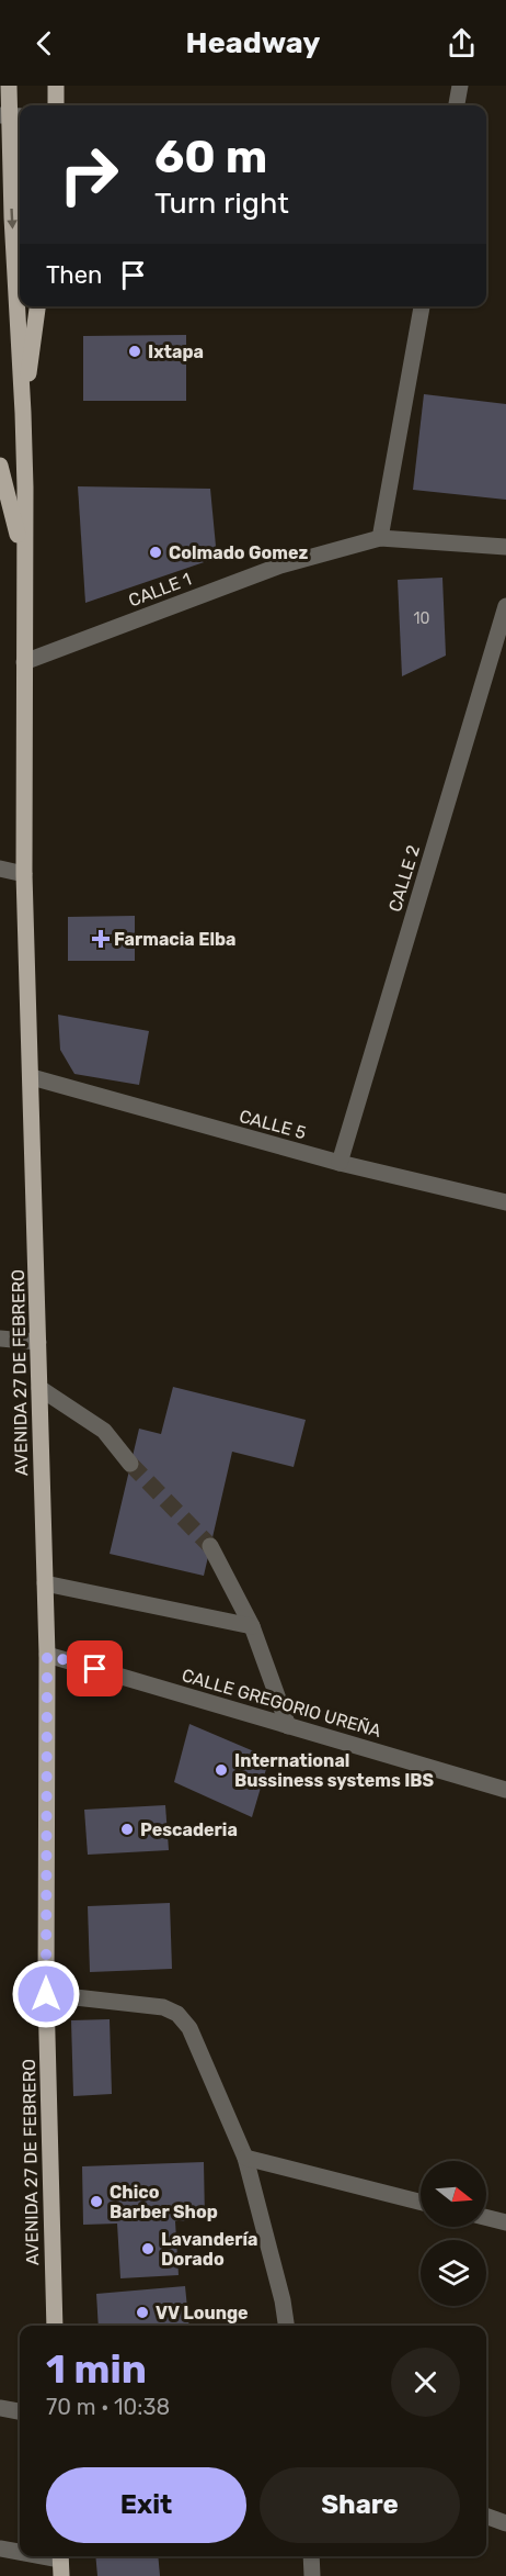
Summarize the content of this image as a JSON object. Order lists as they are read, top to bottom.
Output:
{
  "streets": {
    "main road": ["AVENIDA 27 DE FEBRERO"],
    "street": [
      "CALLE 1",
      "CALLE 2",
      "CALLE 5",
      "CALLE GREGORIO UREÑA"
    ]
  },
  "crossings": [
    ["CALLE 1", "AVENIDA 27 DE FEBRERO"],
    ["CALLE 2", "CALLE 5"],
    ["CALLE 5", "AVENIDA 27 DE FEBRERO"],
    ["AVENIDA 27 DE FEBRERO", "CALLE GREGORIO UREÑA"]
  ],
  "places": {
    "other": [
      "Ixtapa",
      "Colmado Gomez",
      "International Bussiness systems IBS",
      "Pescaderia",
      "Chico Barber Shop",
      "Lavandería Dorado",
      "VV Lounge"
    ],
    "health": ["Farmacia Elba"]
  },
  "house_numbers": ["10"],
  "north": "right",
  "page": {
    "header": "Headway",
    "turn": ["60 m", "Turn right"],
    "then": "Then",
    "heading": ["1 min", "70 m · 10:38"],
    "buttons": ["Exit", "Share"]
  }
}
